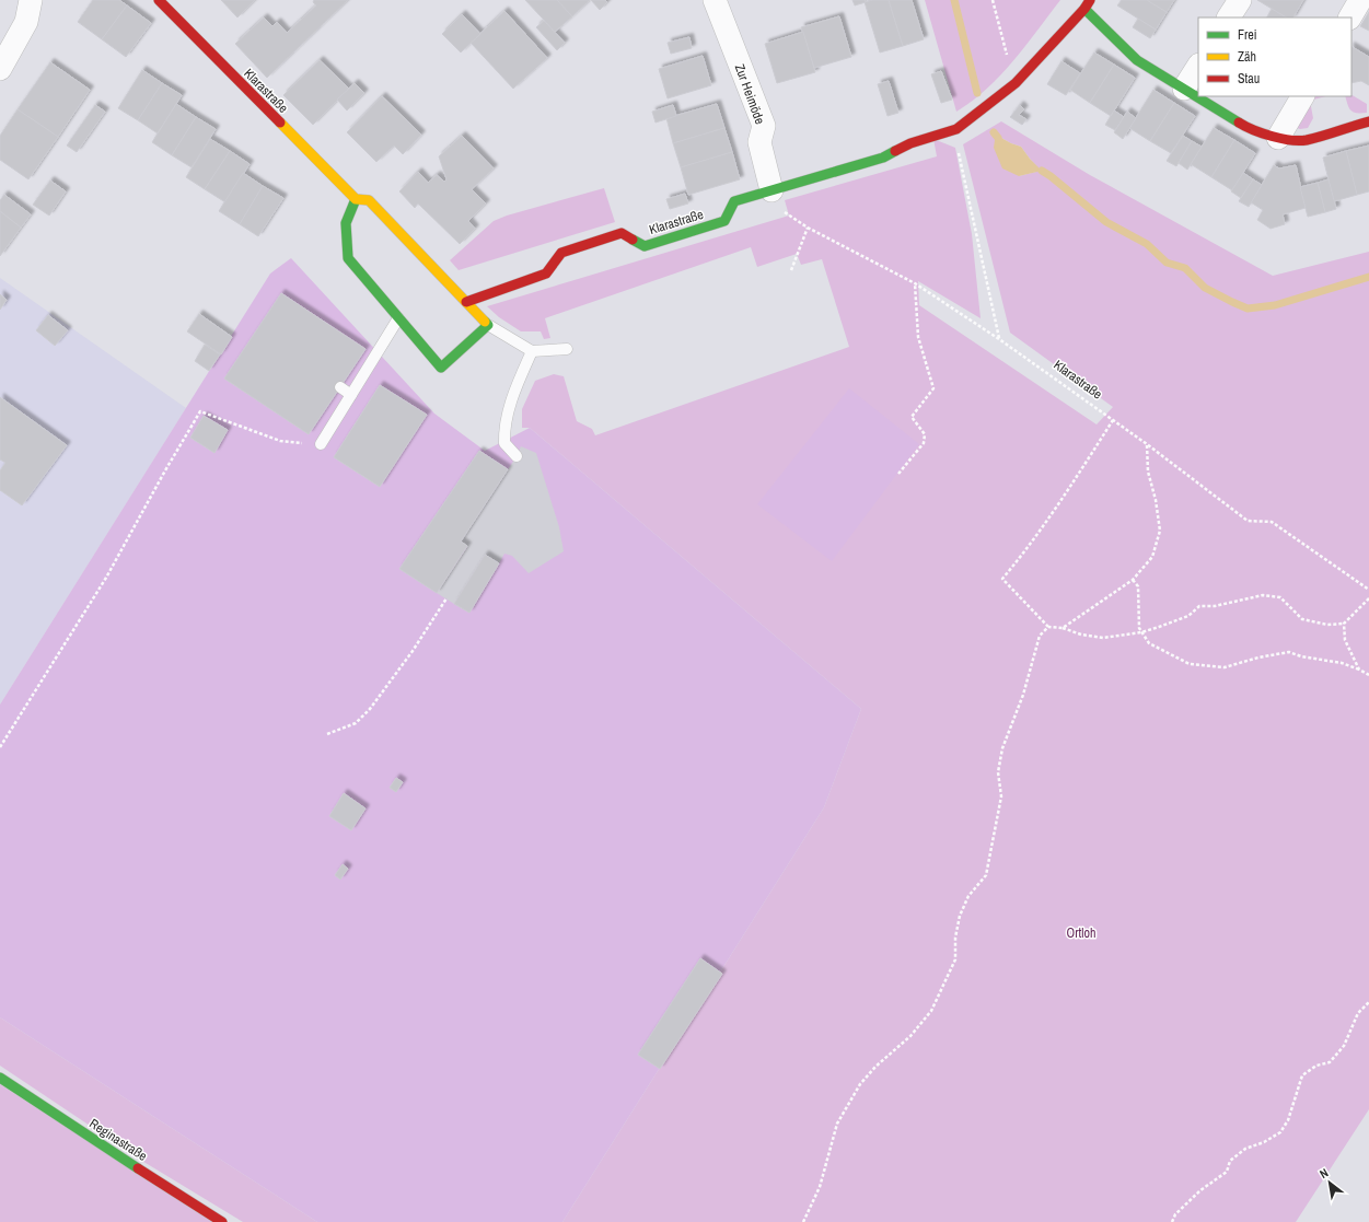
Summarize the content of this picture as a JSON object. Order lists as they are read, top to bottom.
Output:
{
  "streets": {
    "street": ["Klarastraße", "Zur Heimöde", "Reginastraße"]
  },
  "crossings": [
    ["Klarastraße", "Zur Heimöde"]
  ],
  "parks": ["Ortloh"],
  "legend": ["Frei", "Zäh", "Stau"],
  "north": "top left"
}
